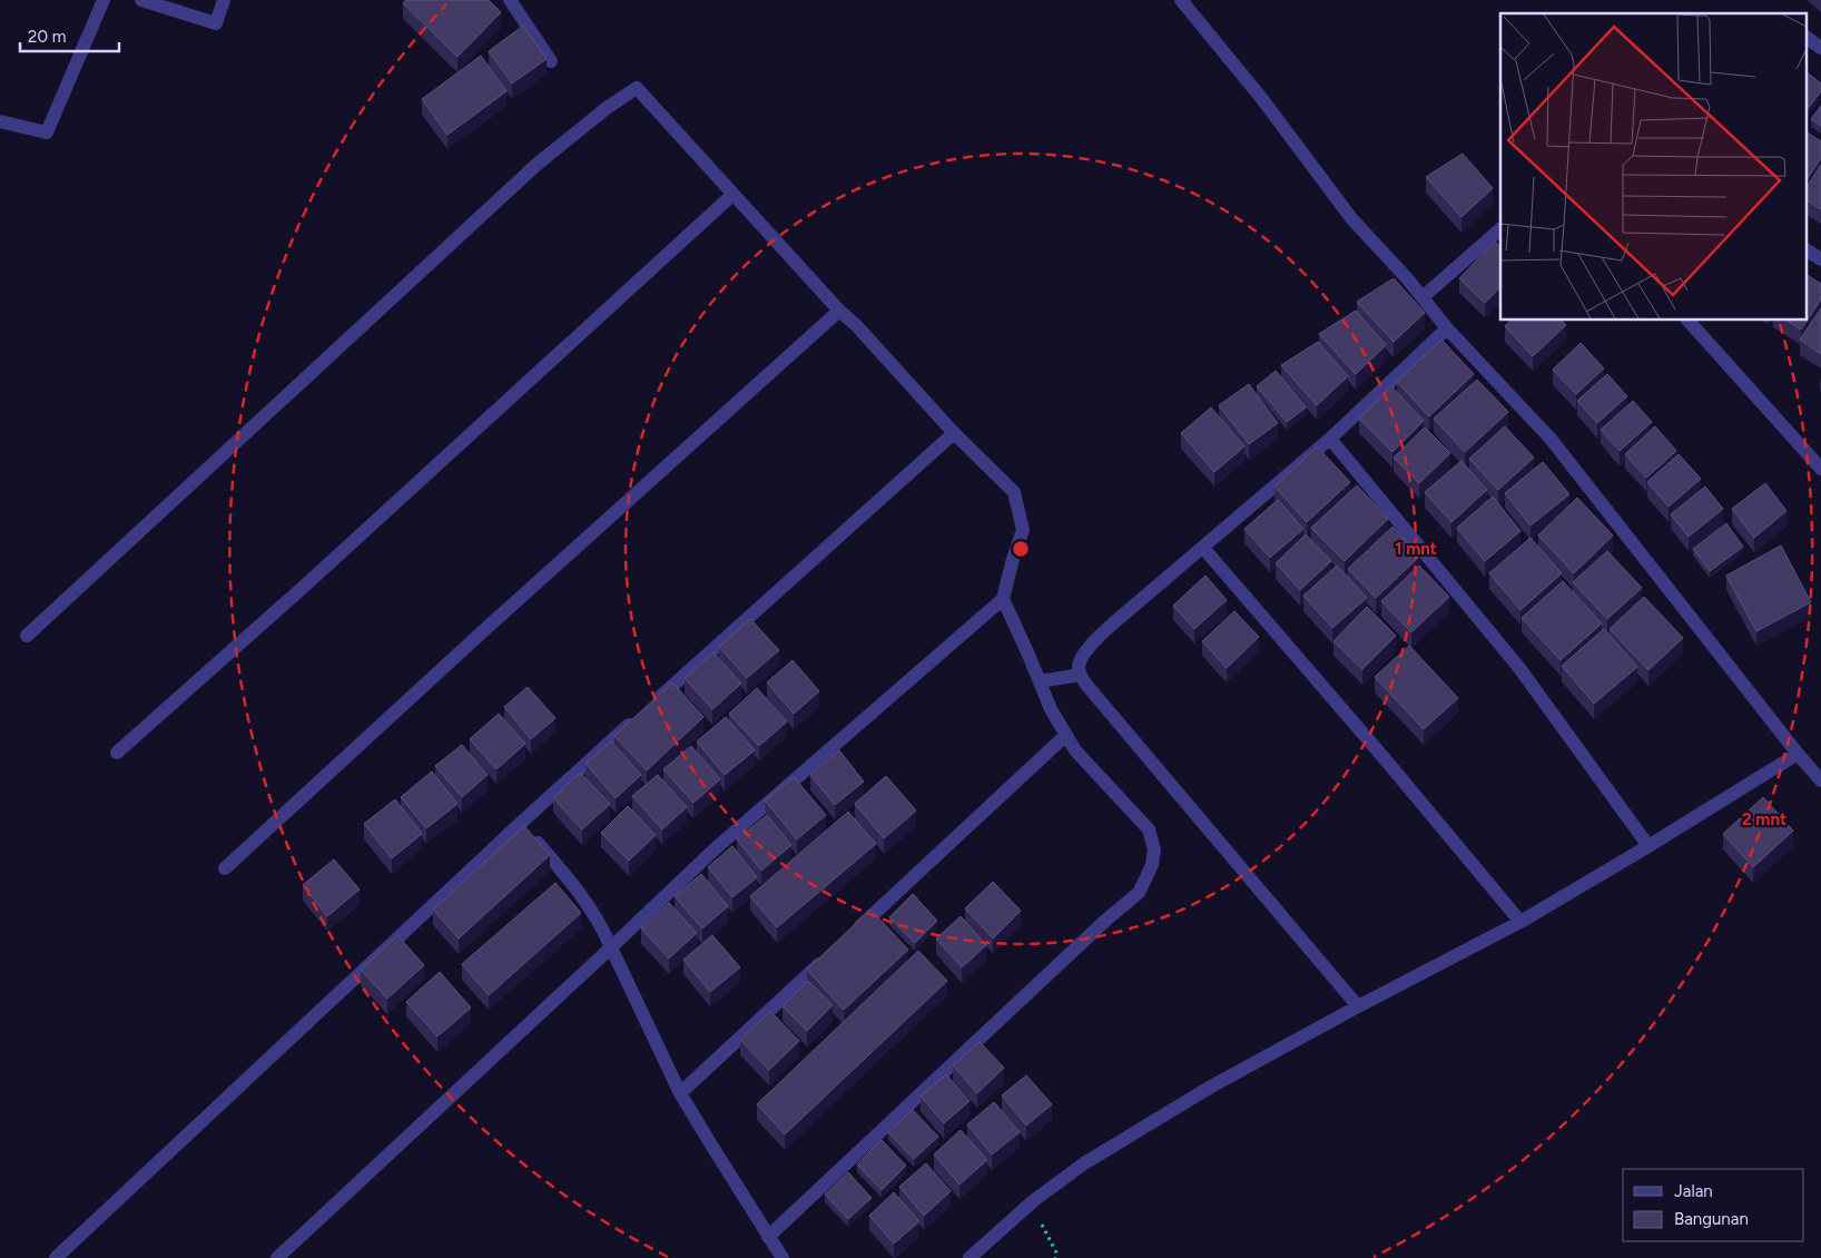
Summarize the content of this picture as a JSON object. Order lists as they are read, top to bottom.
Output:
{
  "legend": ["Jalan", "Bangunan"],
  "scale_bar": "20 m",
  "rings": ["1 mnt", "2 mnt"]
}
